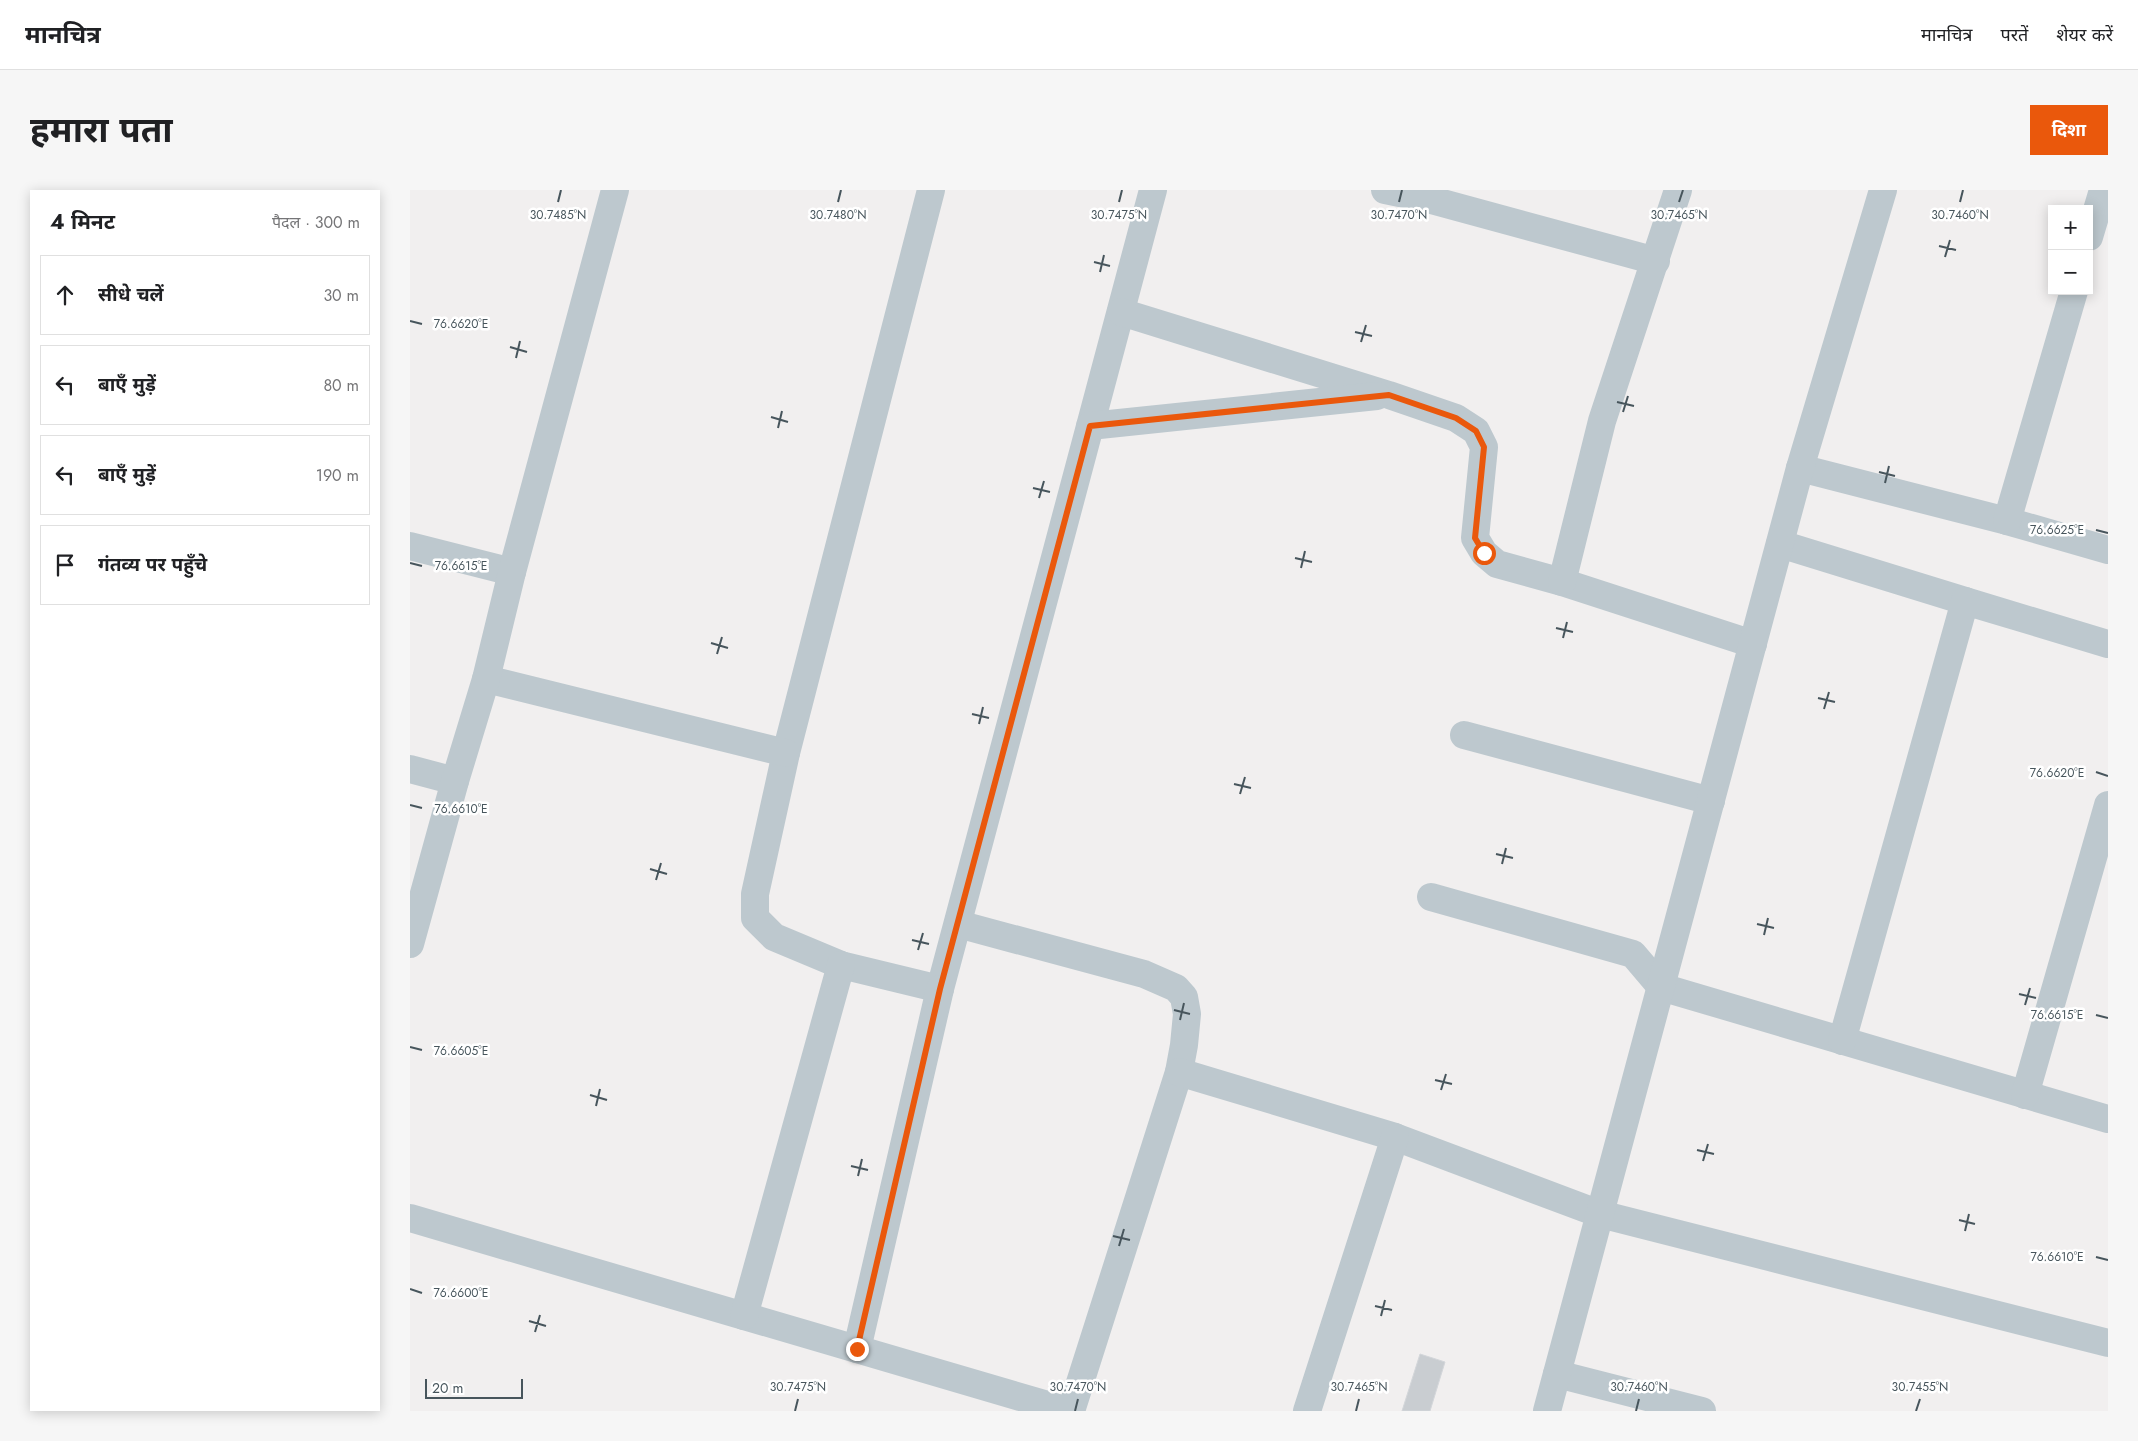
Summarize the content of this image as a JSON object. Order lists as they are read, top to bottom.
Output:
{
  "scale_bar": "20 m",
  "page": {
    "header": "मानचित्र",
    "nav": ["मानचित्र", "परतें", "शेयर करें"],
    "title": "हमारा पता",
    "buttons": "दिशा",
    "heading": ["4 मिनट", "पैदल · 300 m"],
    "map_buttons": ["+", "−"],
    "list": [
      ["सीधे चलें", "30 m"],
      ["बाएँ मुड़ें", "80 m"],
      ["बाएँ मुड़ें", "190 m"],
      "गंतव्य पर पहुँचे"
    ],
    "scale": "20 m"
  },
  "coordinates": [
    "30.7485°N",
    "30.7480°N",
    "30.7475°N",
    "30.7470°N",
    "30.7465°N",
    "30.7460°N",
    "76.6620°E",
    "76.6625°E",
    "76.6615°E",
    "76.6610°E",
    "76.6605°E",
    "76.6600°E",
    "30.7455°N"
  ]
}
